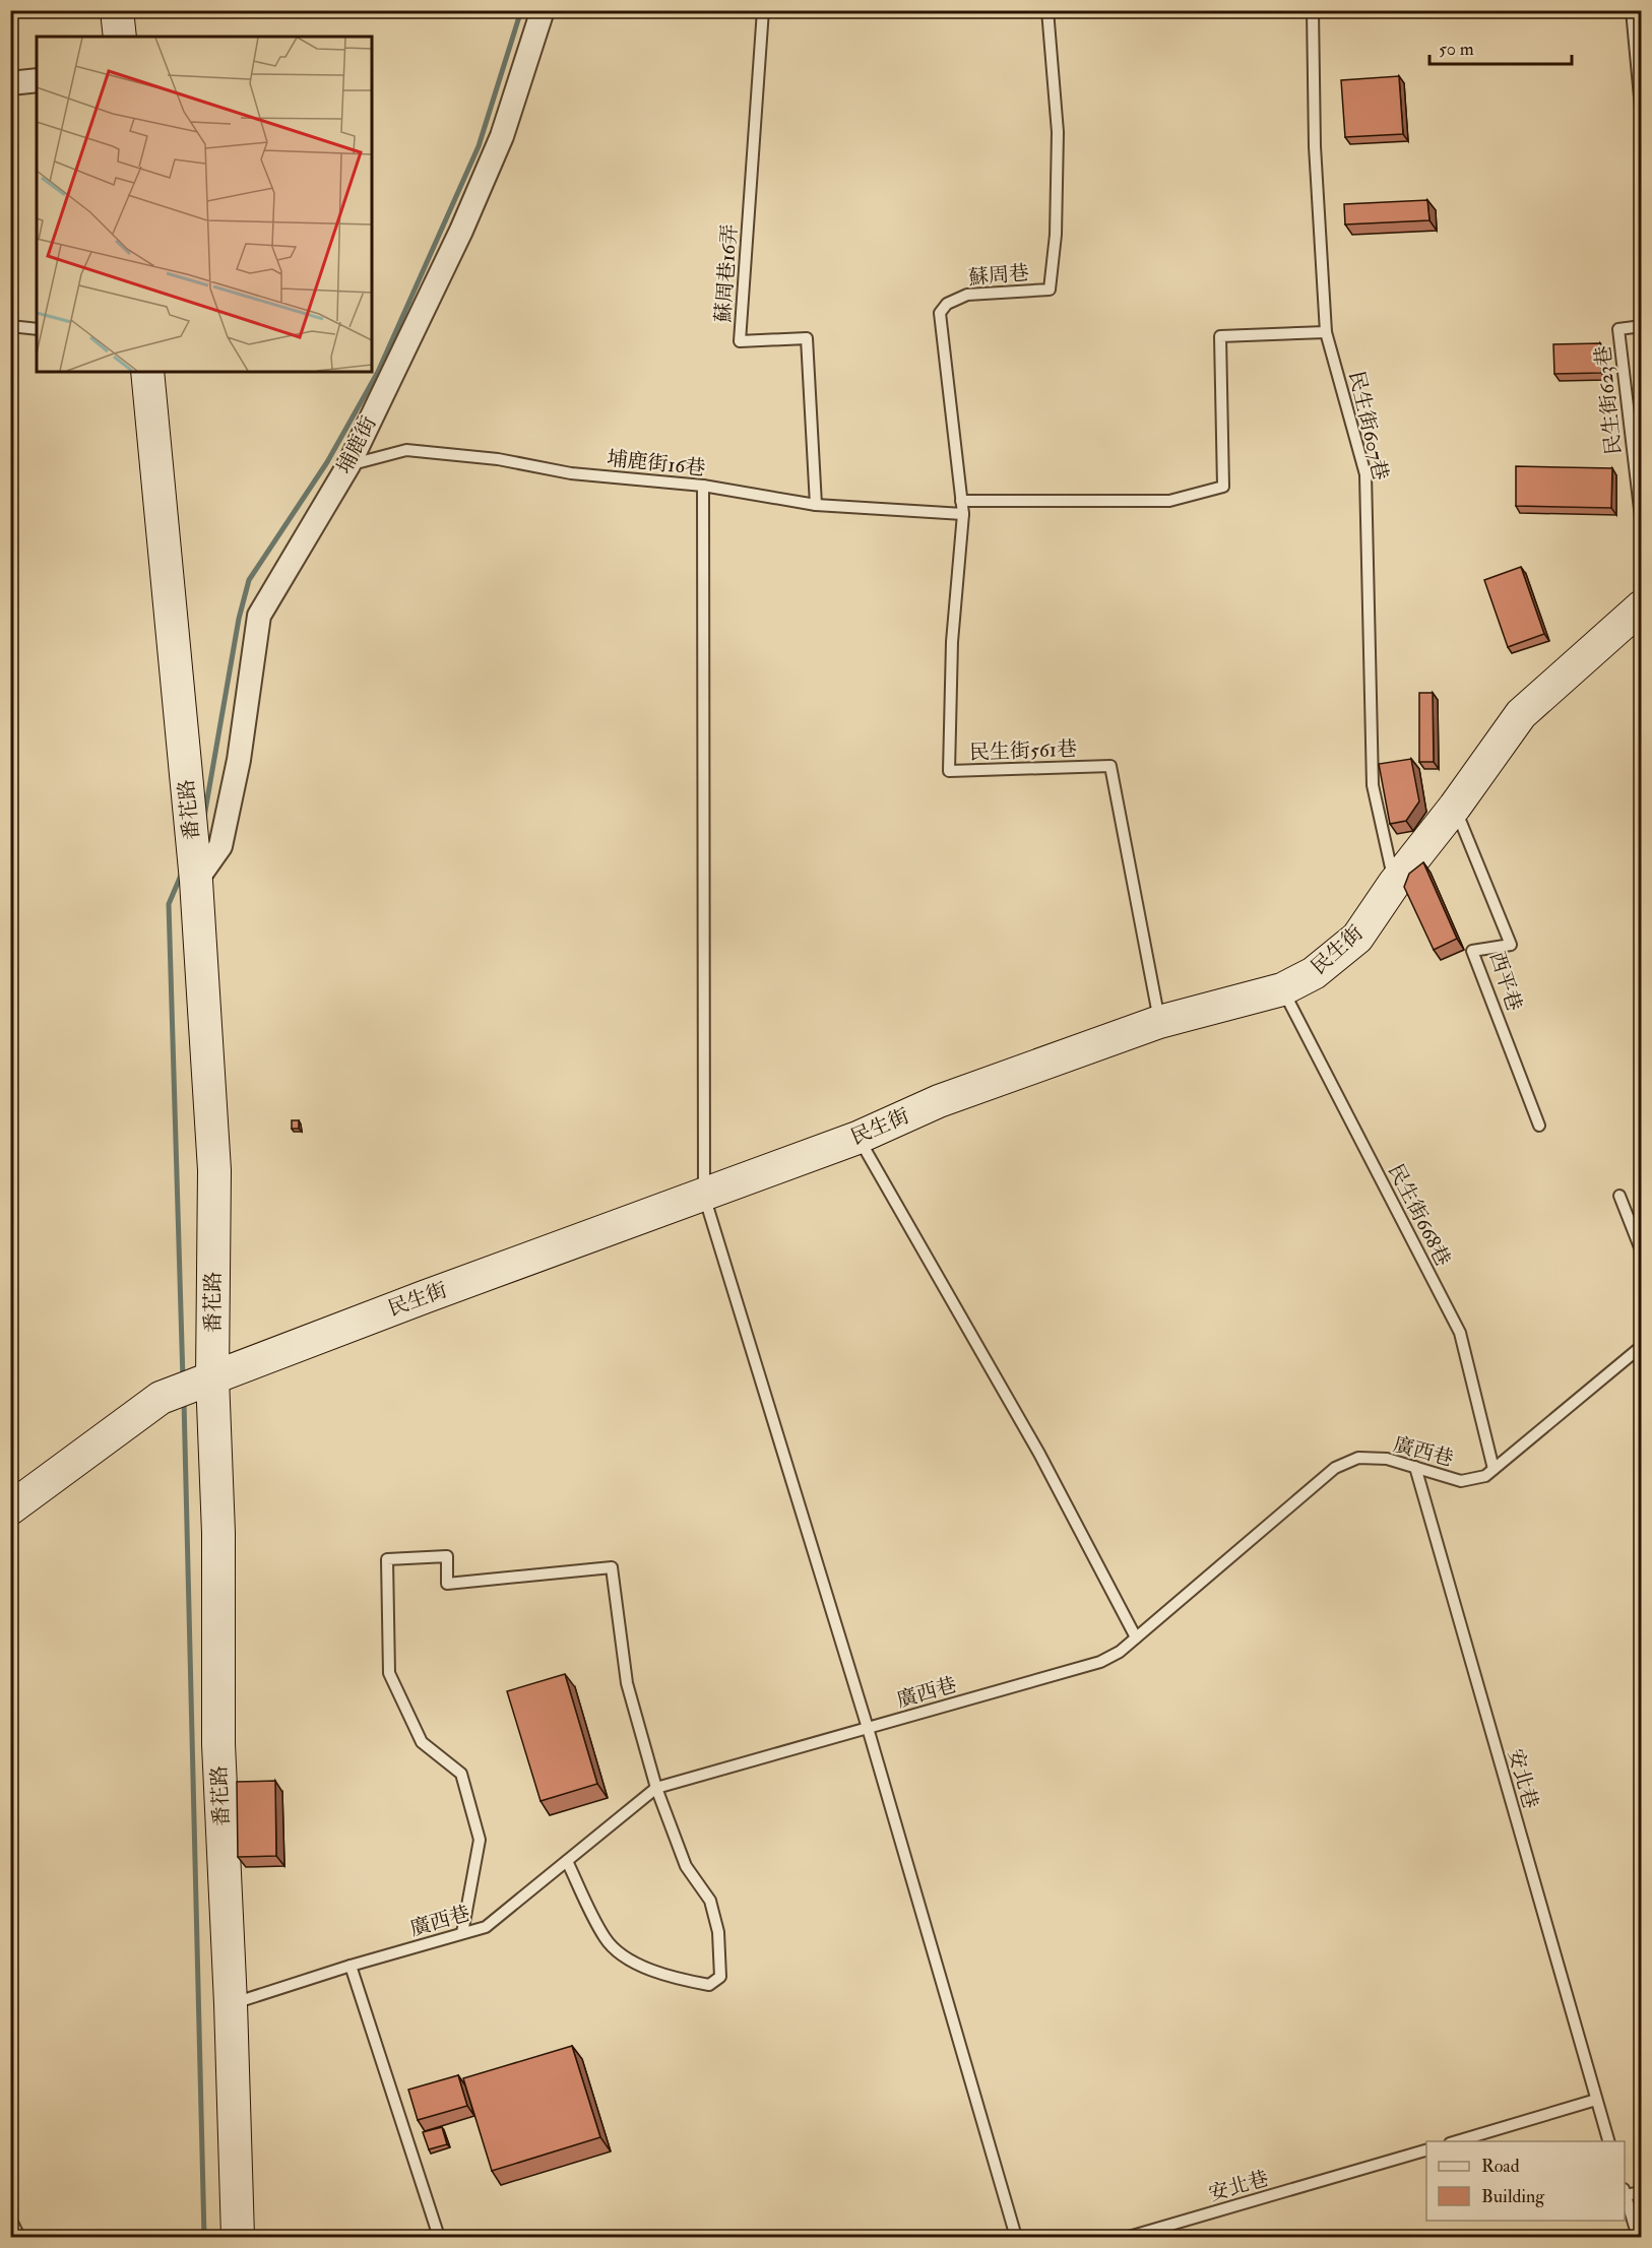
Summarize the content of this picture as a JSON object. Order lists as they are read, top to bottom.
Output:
{
  "streets": {
    "street": ["埔鹿街", "番花路", "民生街"],
    "lane": [
      "蘇周巷16弄",
      "蘇周巷",
      "民生街623巷",
      "民生街607巷",
      "埔鹿街16巷",
      "民生街561巷",
      "西平巷",
      "民生街668巷",
      "廣西巷",
      "安北巷"
    ]
  },
  "crossings": [
    ["蘇周巷16弄", "埔鹿街16巷"],
    ["蘇周巷", "民生街561巷"],
    ["民生街607巷", "民生街"],
    ["埔鹿街", "埔鹿街16巷"],
    ["埔鹿街", "番花路"],
    ["埔鹿街16巷", "民生街561巷"],
    ["民生街561巷", "民生街"],
    ["番花路", "民生街"],
    ["番花路", "廣西巷"],
    ["民生街", "西平巷"],
    ["民生街", "民生街668巷"],
    ["民生街668巷", "廣西巷"],
    ["廣西巷", "安北巷"]
  ],
  "legend": ["Road", "Building"],
  "scale_bar": "50 m"
}
